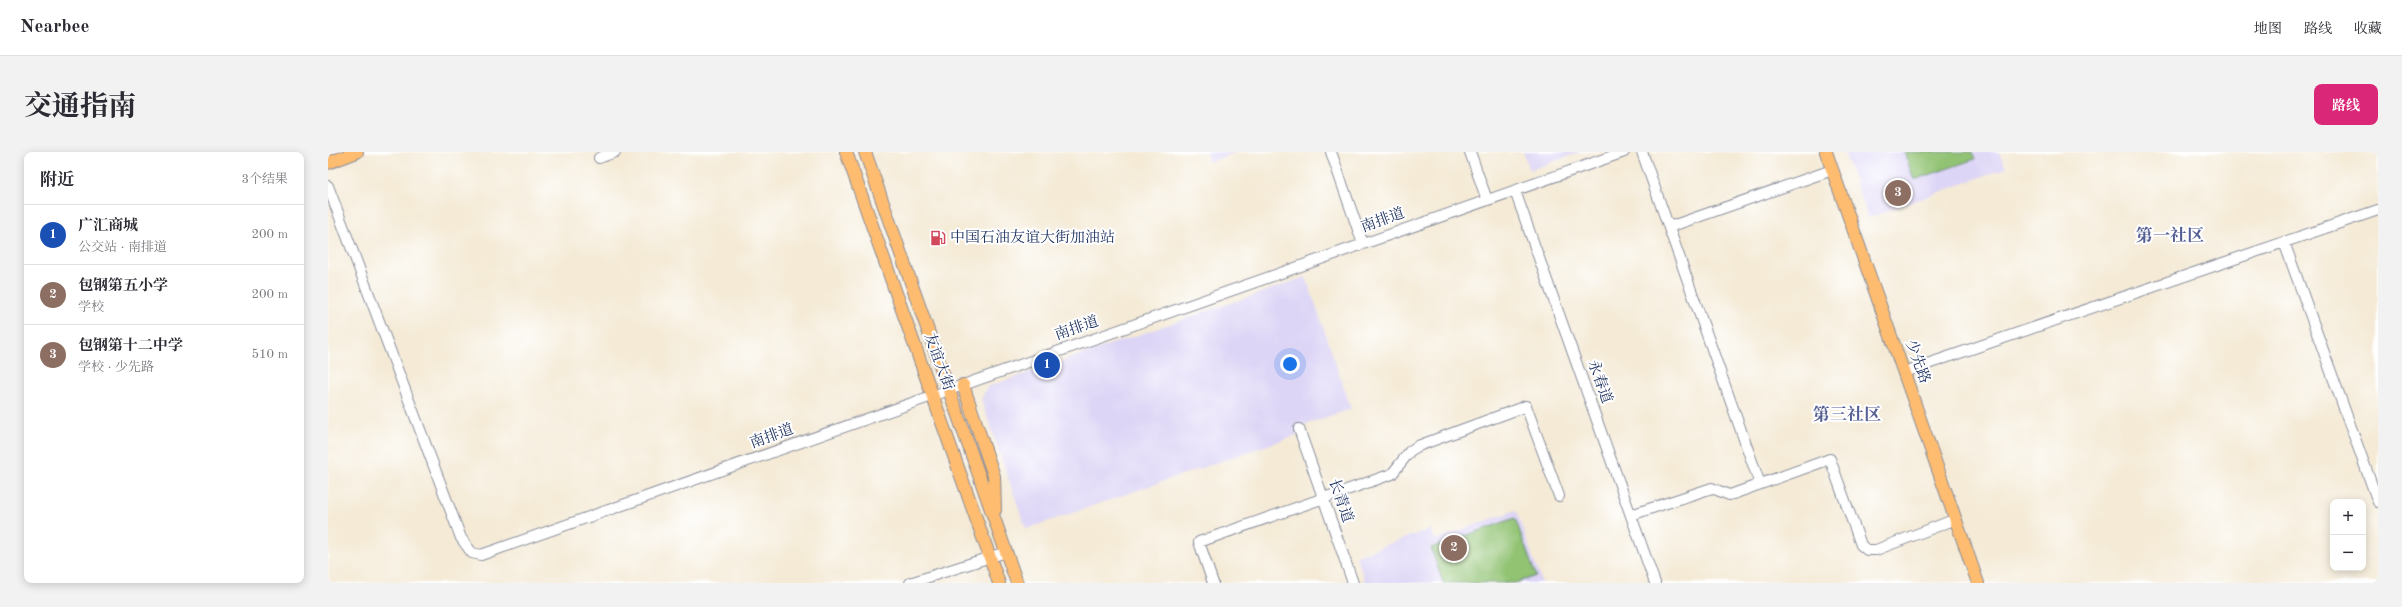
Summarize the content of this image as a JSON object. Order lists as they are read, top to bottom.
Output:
{
  "streets": {
    "main road": ["友谊大街", "少先路"],
    "street": ["南排道", "永春道", "长青道"]
  },
  "crossings": [
    ["南排道", "友谊大街"],
    ["南排道", "永春道"]
  ],
  "districts": ["第一社区", "第三社区"],
  "places": {
    "fuel station": ["中国石油友谊大街加油站"]
  },
  "page": {
    "header": "Nearbee",
    "nav": ["地图", "路线", "收藏"],
    "title": "交通指南",
    "buttons": "路线",
    "heading": ["附近", "3个结果"],
    "pins": ["3", "1", "2"],
    "list": [
      {
        "mark": "1",
        "name": "广汇商城",
        "note": "公交站 · 南排道",
        "value": "200 m"
      },
      {
        "mark": "2",
        "name": "包钢第五小学",
        "note": "学校",
        "value": "200 m"
      },
      {
        "mark": "3",
        "name": "包钢第十二中学",
        "note": "学校 · 少先路",
        "value": "510 m"
      }
    ],
    "map_buttons": ["+", "−"]
  }
}
